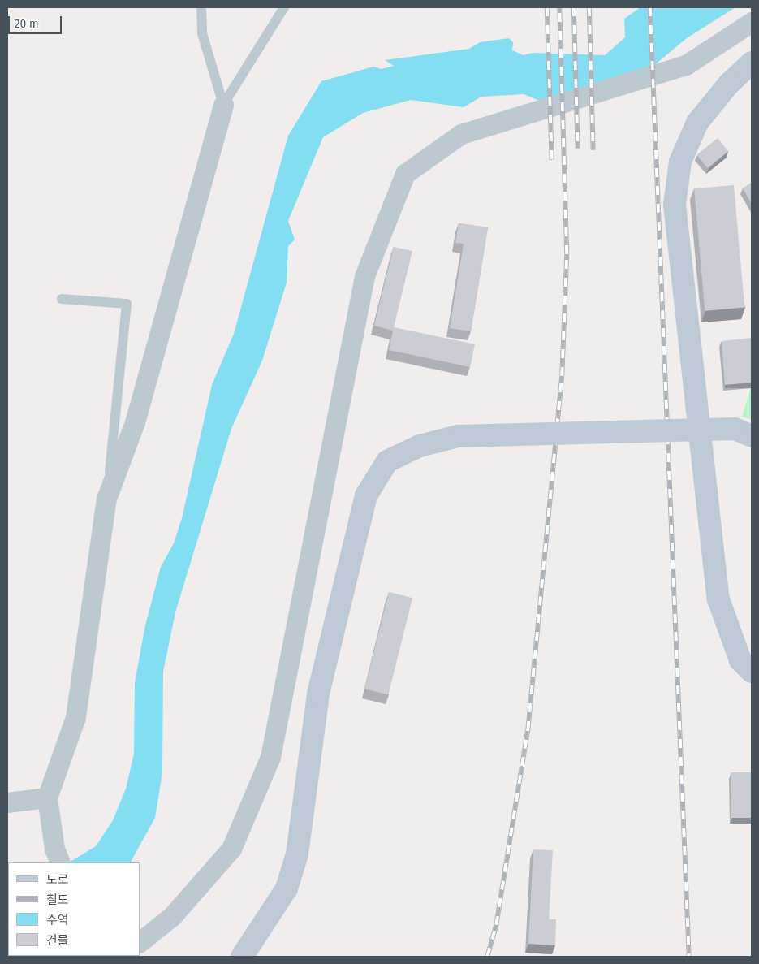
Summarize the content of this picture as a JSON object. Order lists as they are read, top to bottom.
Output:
{
  "legend": [
    "도로",
    "철도",
    "수역",
    "건물"
  ],
  "scale_bar": "20 m"
}
